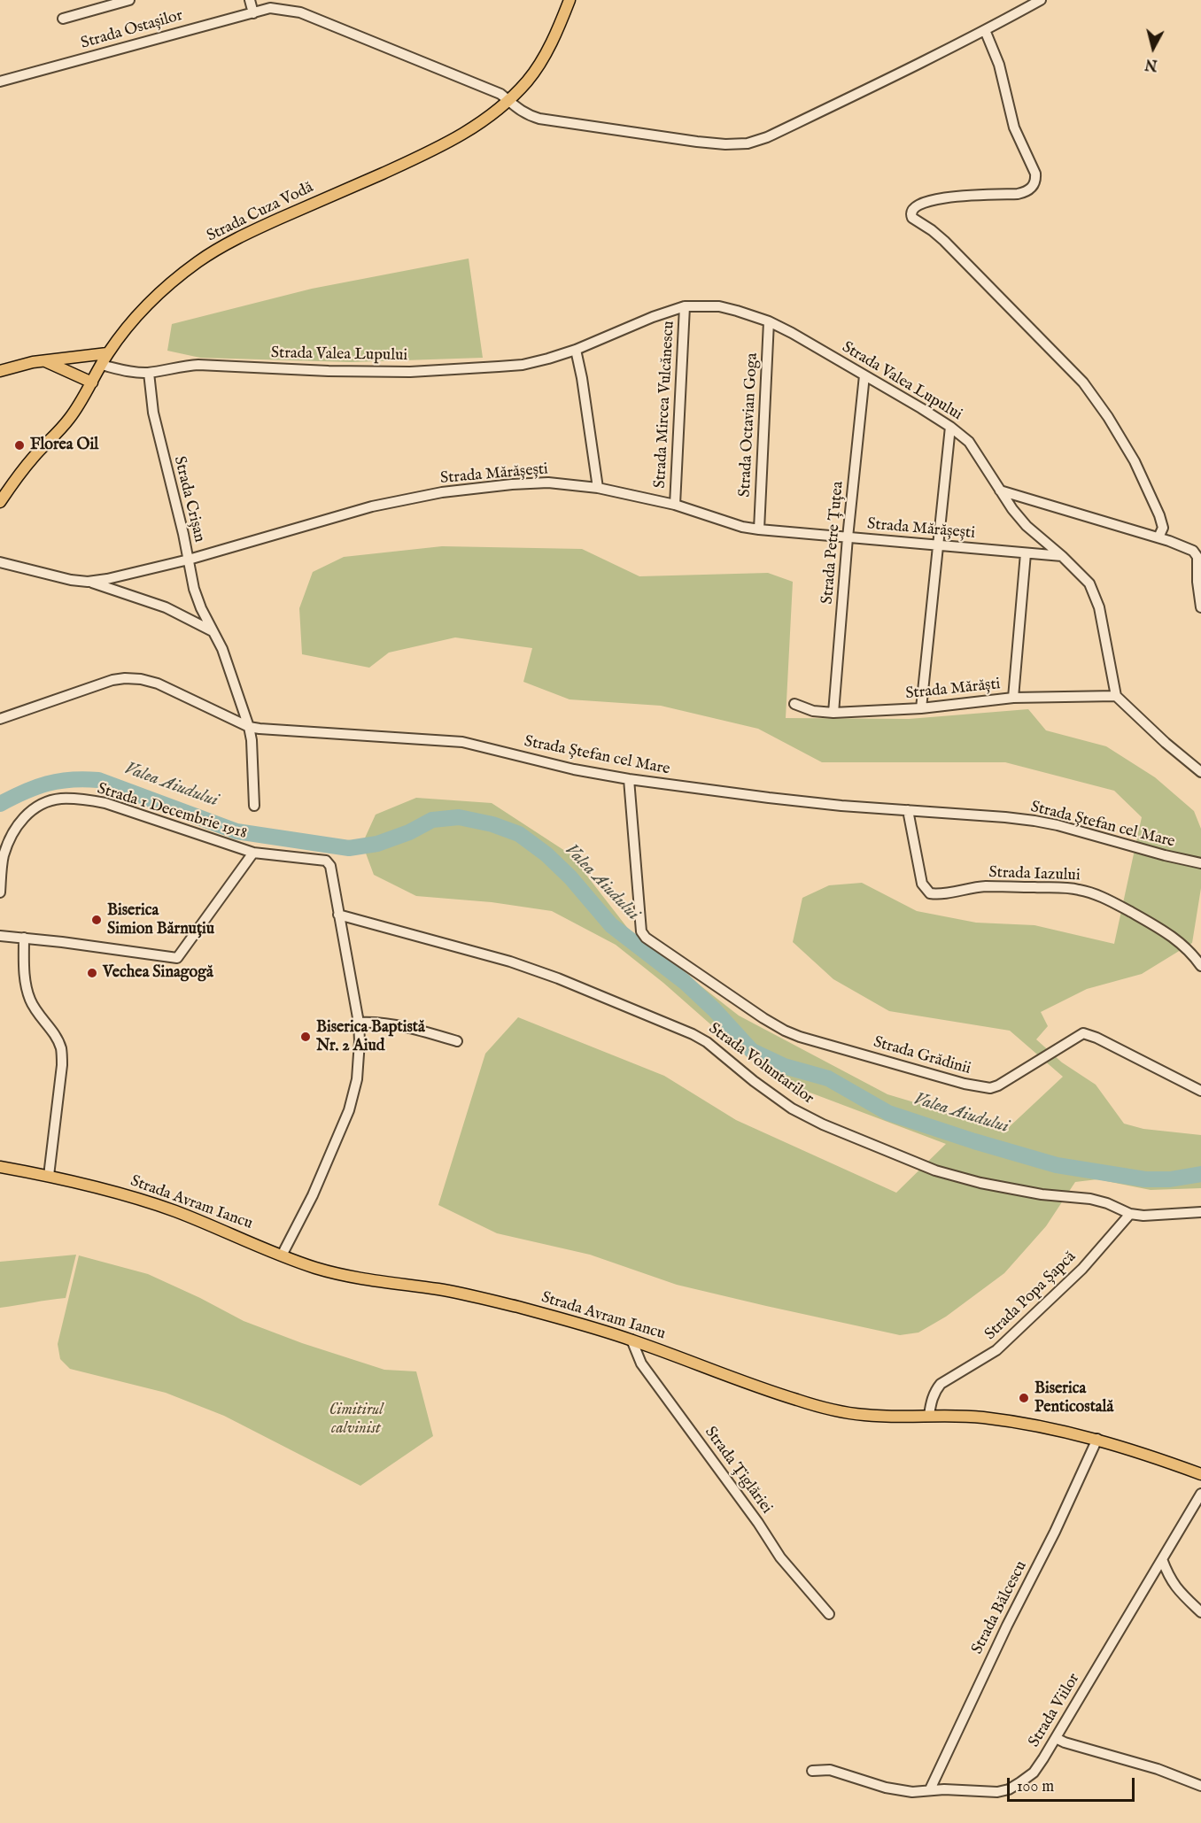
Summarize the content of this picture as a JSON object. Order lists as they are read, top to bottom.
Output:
{
  "streets": {
    "main road": ["Strada Cuza Vodă", "Strada Avram Iancu"],
    "street": [
      "Strada Ostașilor",
      "Strada Valea Lupului",
      "Strada Mircea Vulcănescu",
      "Strada Octavian Goga",
      "Strada Mărășești",
      "Strada Crișan",
      "Strada Petre Țuțea",
      "Strada Mărăști",
      "Strada Ștefan cel Mare",
      "Strada 1 Decembrie 1918",
      "Strada Iazului",
      "Strada Grădinii",
      "Strada Voluntarilor",
      "Strada Popa Șapcă",
      "Strada Țiglăriei",
      "Strada Bălcescu",
      "Strada Viilor"
    ]
  },
  "crossings": [
    ["Strada Ostașilor", "Strada Cuza Vodă"],
    ["Strada Cuza Vodă", "Strada Valea Lupului"],
    ["Strada Valea Lupului", "Strada Mircea Vulcănescu"],
    ["Strada Valea Lupului", "Strada Octavian Goga"],
    ["Strada Valea Lupului", "Strada Mărășești"],
    ["Strada Valea Lupului", "Strada Crișan"],
    ["Strada Valea Lupului", "Strada Petre Țuțea"],
    ["Strada Valea Lupului", "Strada Mărăști"],
    ["Strada Mircea Vulcănescu", "Strada Mărășești"],
    ["Strada Octavian Goga", "Strada Mărășești"],
    ["Strada Mărășești", "Strada Crișan"],
    ["Strada Mărășești", "Strada Petre Țuțea"],
    ["Strada Crișan", "Strada Ștefan cel Mare"],
    ["Strada Petre Țuțea", "Strada Mărăști"],
    ["Strada Ștefan cel Mare", "Strada Iazului"],
    ["Strada Ștefan cel Mare", "Strada Grădinii"],
    ["Strada 1 Decembrie 1918", "Strada Voluntarilor"],
    ["Strada Voluntarilor", "Strada Popa Șapcă"],
    ["Strada Avram Iancu", "Strada Popa Șapcă"],
    ["Strada Avram Iancu", "Strada Țiglăriei"],
    ["Strada Avram Iancu", "Strada Bălcescu"],
    ["Strada Bălcescu", "Strada Viilor"]
  ],
  "water": ["Valea Aiudului"],
  "parks": ["Cimitirul calvinist"],
  "places": [
    "Florea Oil",
    "Biserica Simion Bărnuțiu",
    "Vechea Sinagogă",
    "Biserica Baptistă Nr. 2 Aiud",
    "Biserica Penticostală"
  ],
  "scale_bar": "100 m",
  "north": "bottom"
}
